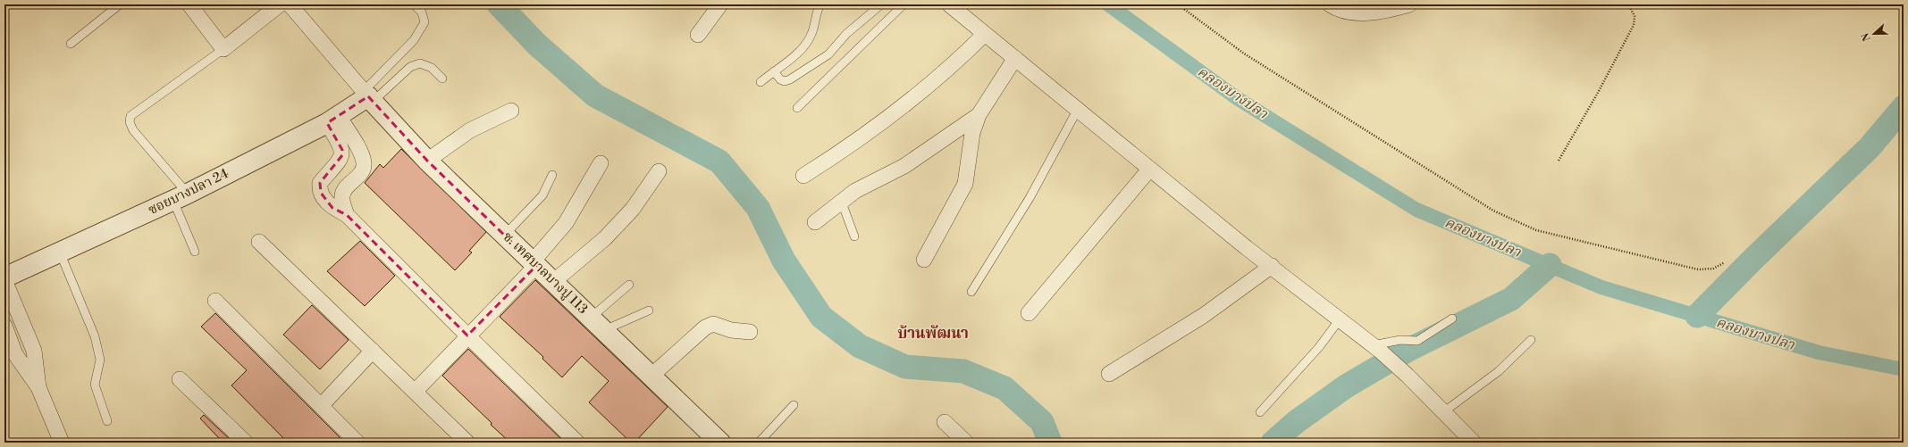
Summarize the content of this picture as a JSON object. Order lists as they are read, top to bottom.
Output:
{
  "streets": {
    "street": ["ซอยบางปลา 24", "ซ. เทศบาลบางปู 113"]
  },
  "crossings": [
    ["ซอยบางปลา 24", "ซ. เทศบาลบางปู 113"]
  ],
  "districts": ["บ้านพัฒนา"],
  "water": ["คลองบางปลา"],
  "north": "left"
}
